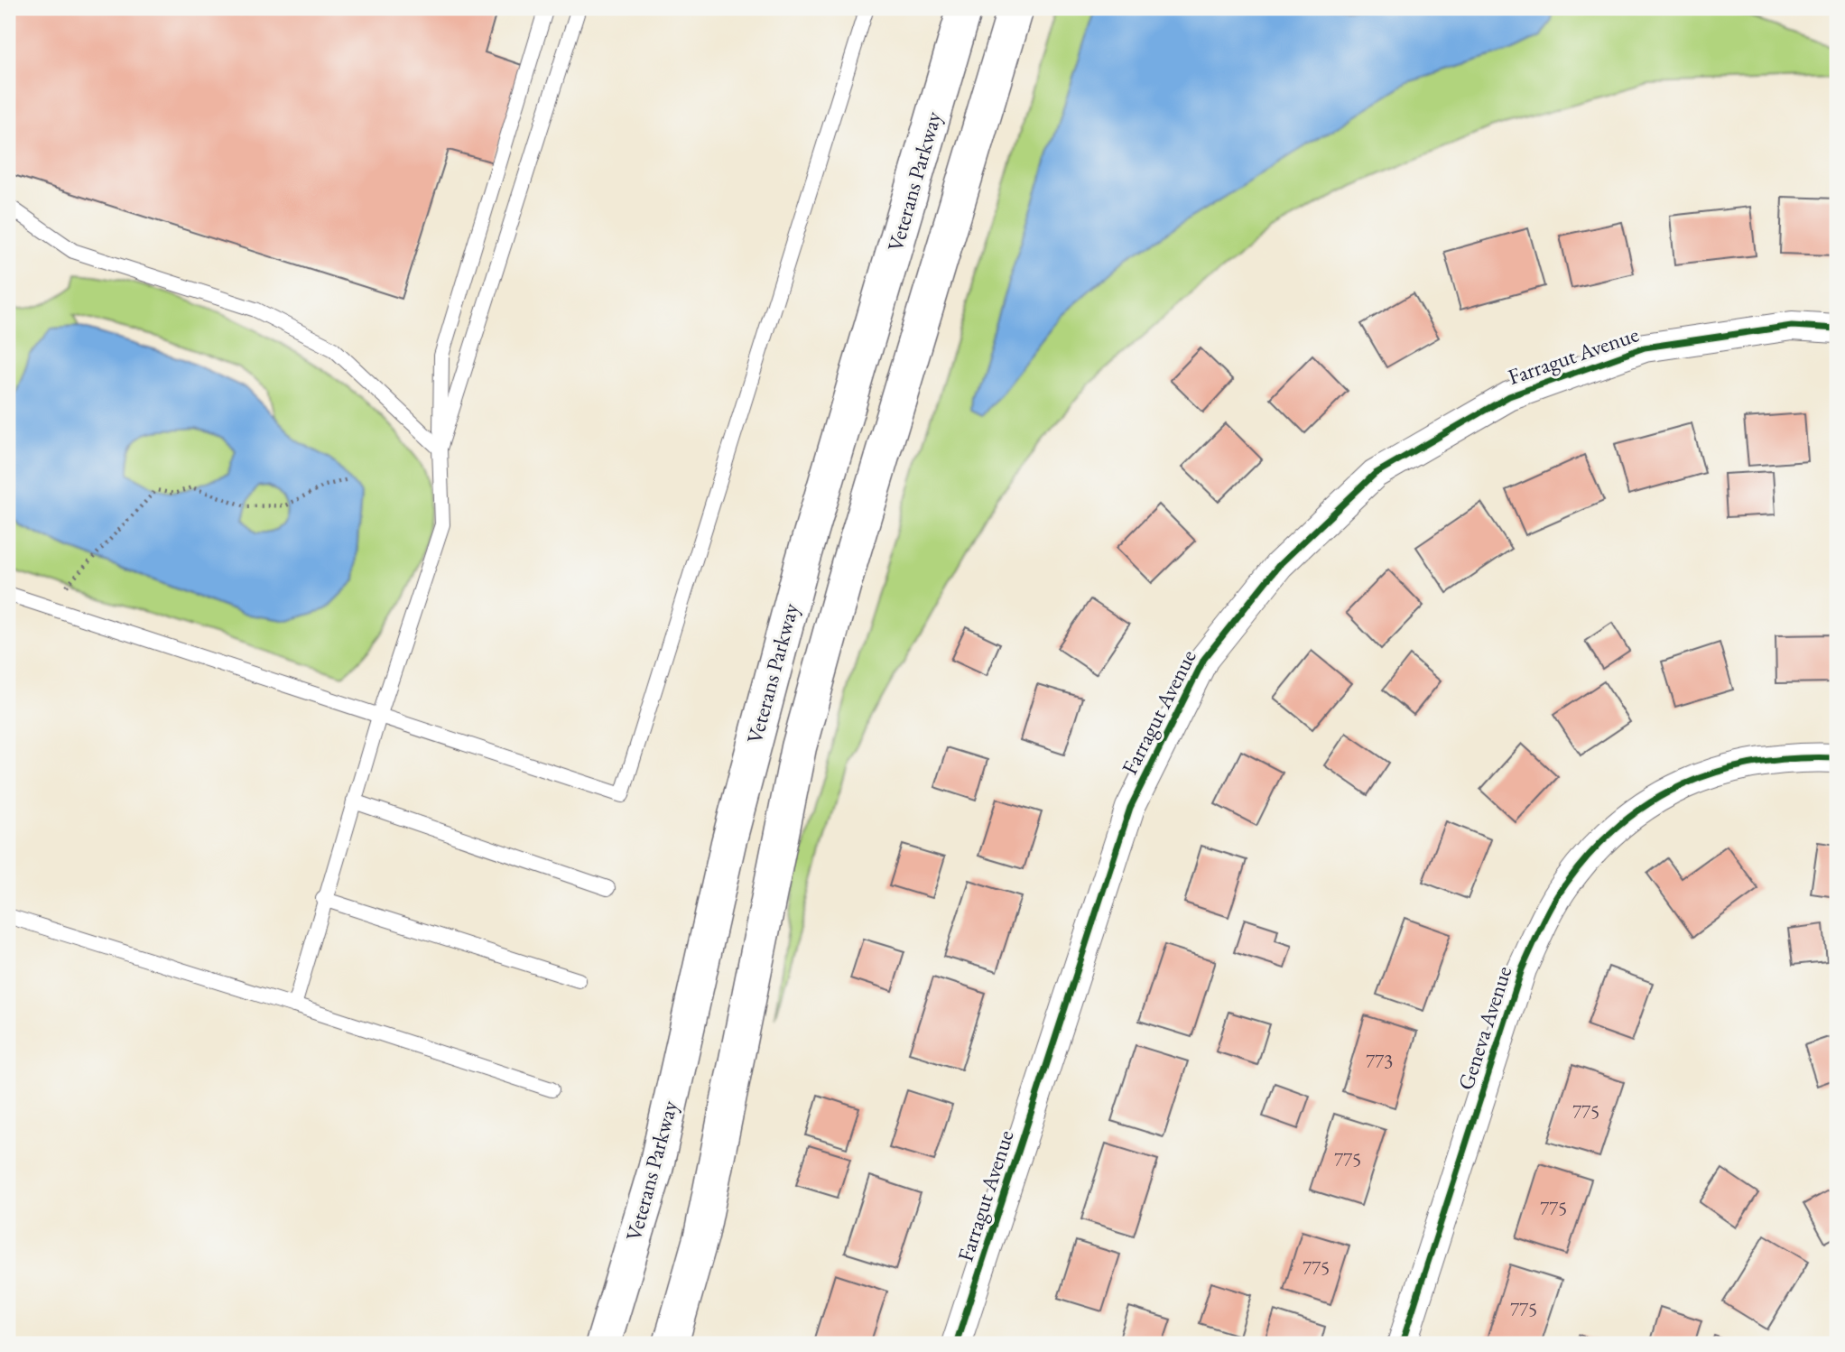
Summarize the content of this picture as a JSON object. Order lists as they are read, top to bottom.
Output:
{
  "streets": {
    "main road": ["Veterans Parkway"],
    "street": ["Farragut Avenue", "Geneva Avenue"]
  },
  "house_numbers": [
    "773",
    "775",
    "775",
    "775",
    "775",
    "775"
  ]
}
